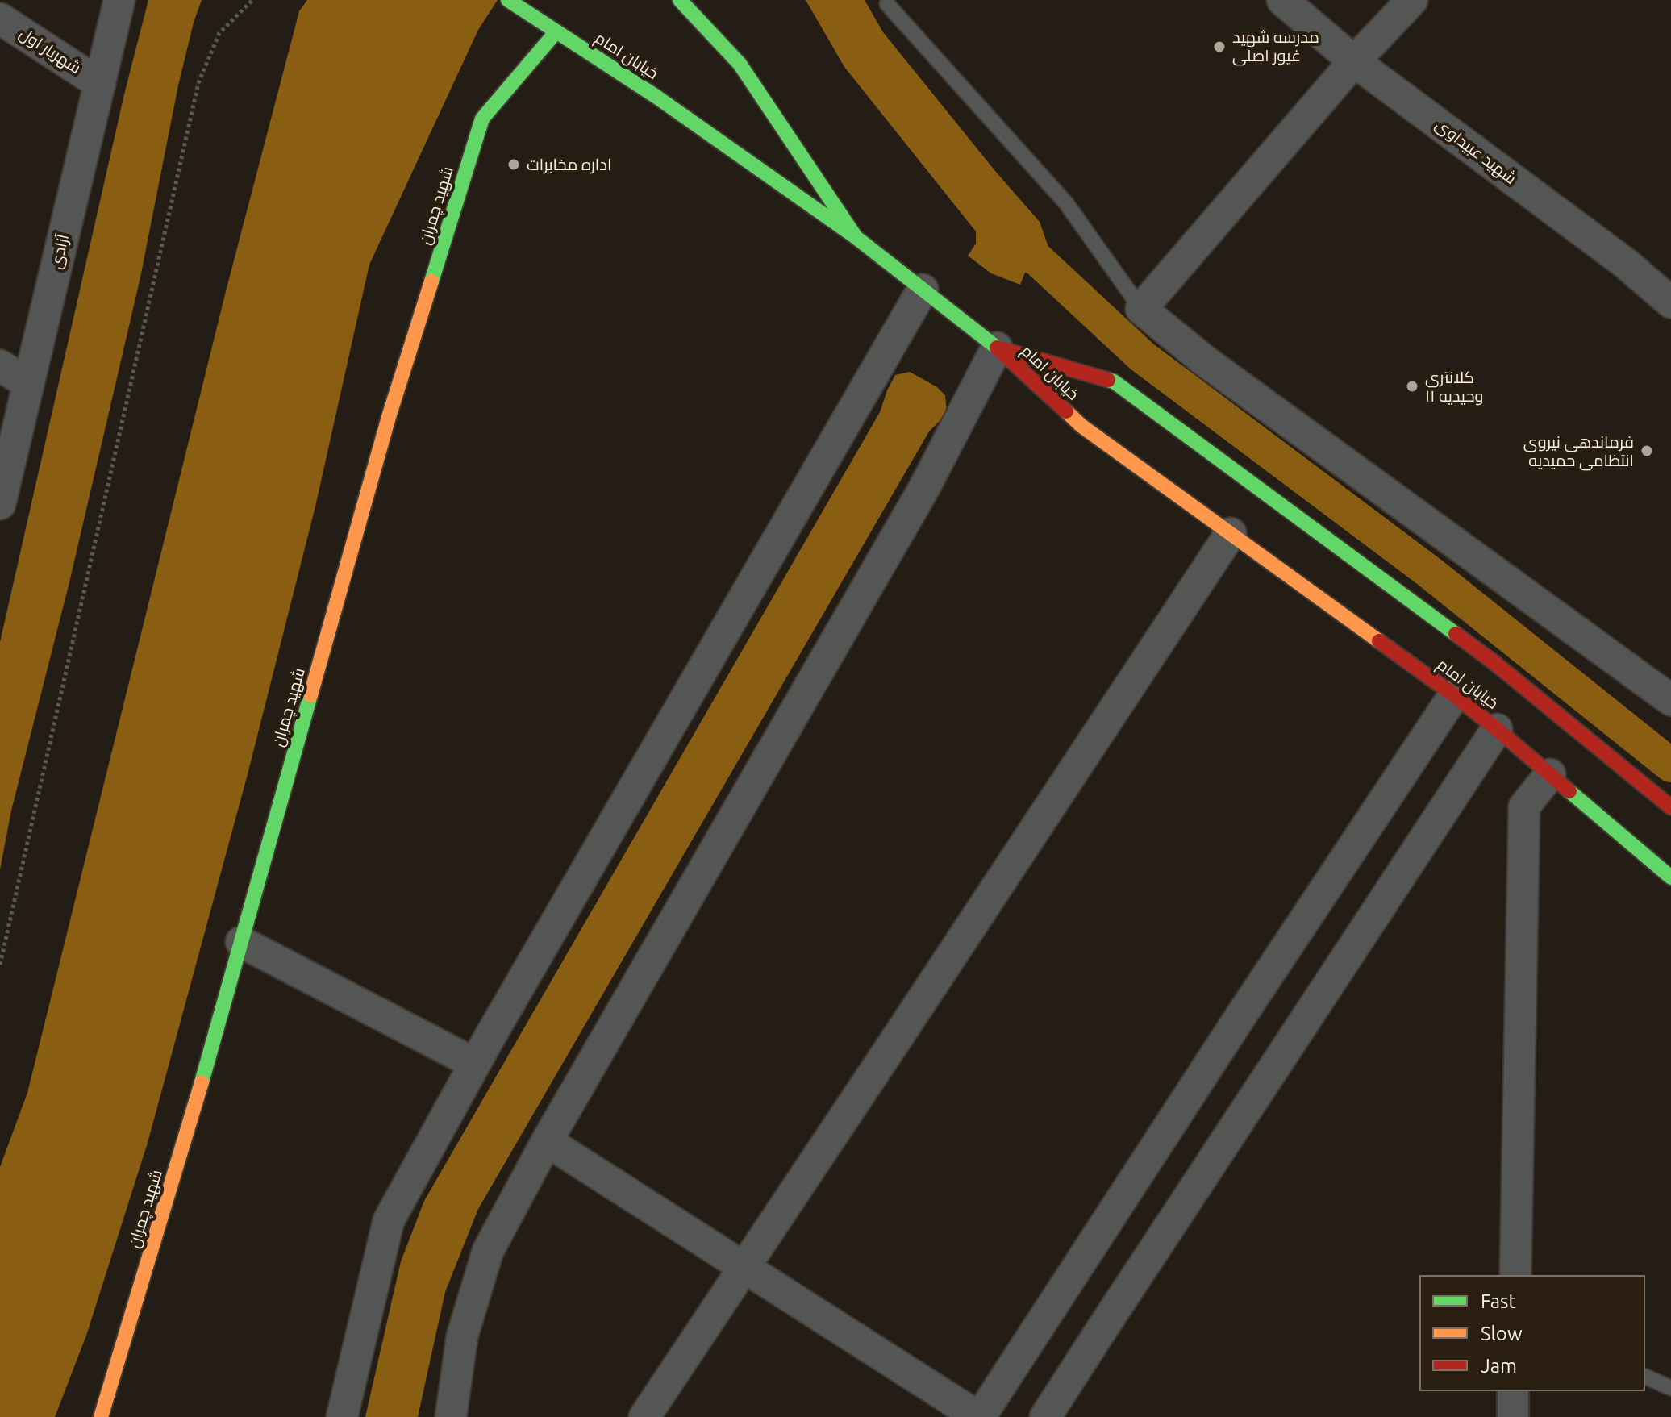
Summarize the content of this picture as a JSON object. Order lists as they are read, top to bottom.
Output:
{
  "streets": {
    "main road": ["خیابان امام", "شهید چمران"],
    "street": ["شهریار اول", "شهید عبیداوی", "آزادی"]
  },
  "crossings": [
    ["شهریار اول", "آزادی"],
    ["خیابان امام", "شهید چمران"]
  ],
  "places": [
    "مدرسه شهید غیور اصلی",
    "اداره مخابرات",
    "کلانتری ۱۱ وحیدیه",
    "فرماندهی نیروی انتظامی حمیدیه"
  ],
  "legend": ["Fast", "Slow", "Jam"]
}
